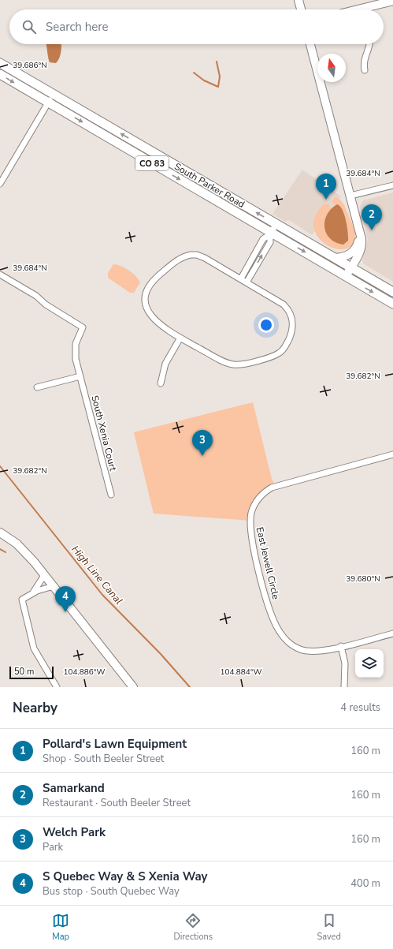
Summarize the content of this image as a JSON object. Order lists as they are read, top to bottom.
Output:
{
  "streets": {
    "main road": ["CO 83", "South Parker Road"],
    "street": ["South Xenia Court", "East Jewell Circle"]
  },
  "water": ["High Line Canal"],
  "scale_bar": "50 m",
  "north": "top",
  "page": {
    "search": "Search here",
    "pins": [
      "1",
      "2",
      "3",
      "4"
    ],
    "scale": "50 m",
    "heading": ["Nearby", "4 results"],
    "list": [
      {
        "mark": "1",
        "name": "Pollard's Lawn Equipment",
        "note": "Shop · South Beeler Street",
        "value": "160 m"
      },
      {
        "mark": "2",
        "name": "Samarkand",
        "note": "Restaurant · South Beeler Street",
        "value": "160 m"
      },
      {
        "mark": "3",
        "name": "Welch Park",
        "note": "Park",
        "value": "160 m"
      },
      {
        "mark": "4",
        "name": "S Quebec Way & S Xenia Way",
        "note": "Bus stop · South Quebec Way",
        "value": "400 m"
      }
    ],
    "nav": ["Map", "Directions", "Saved"]
  },
  "coordinates": [
    "39.686°N",
    "39.684°N",
    "39.682°N",
    "39.680°N",
    "104.886°W",
    "104.884°W"
  ]
}
